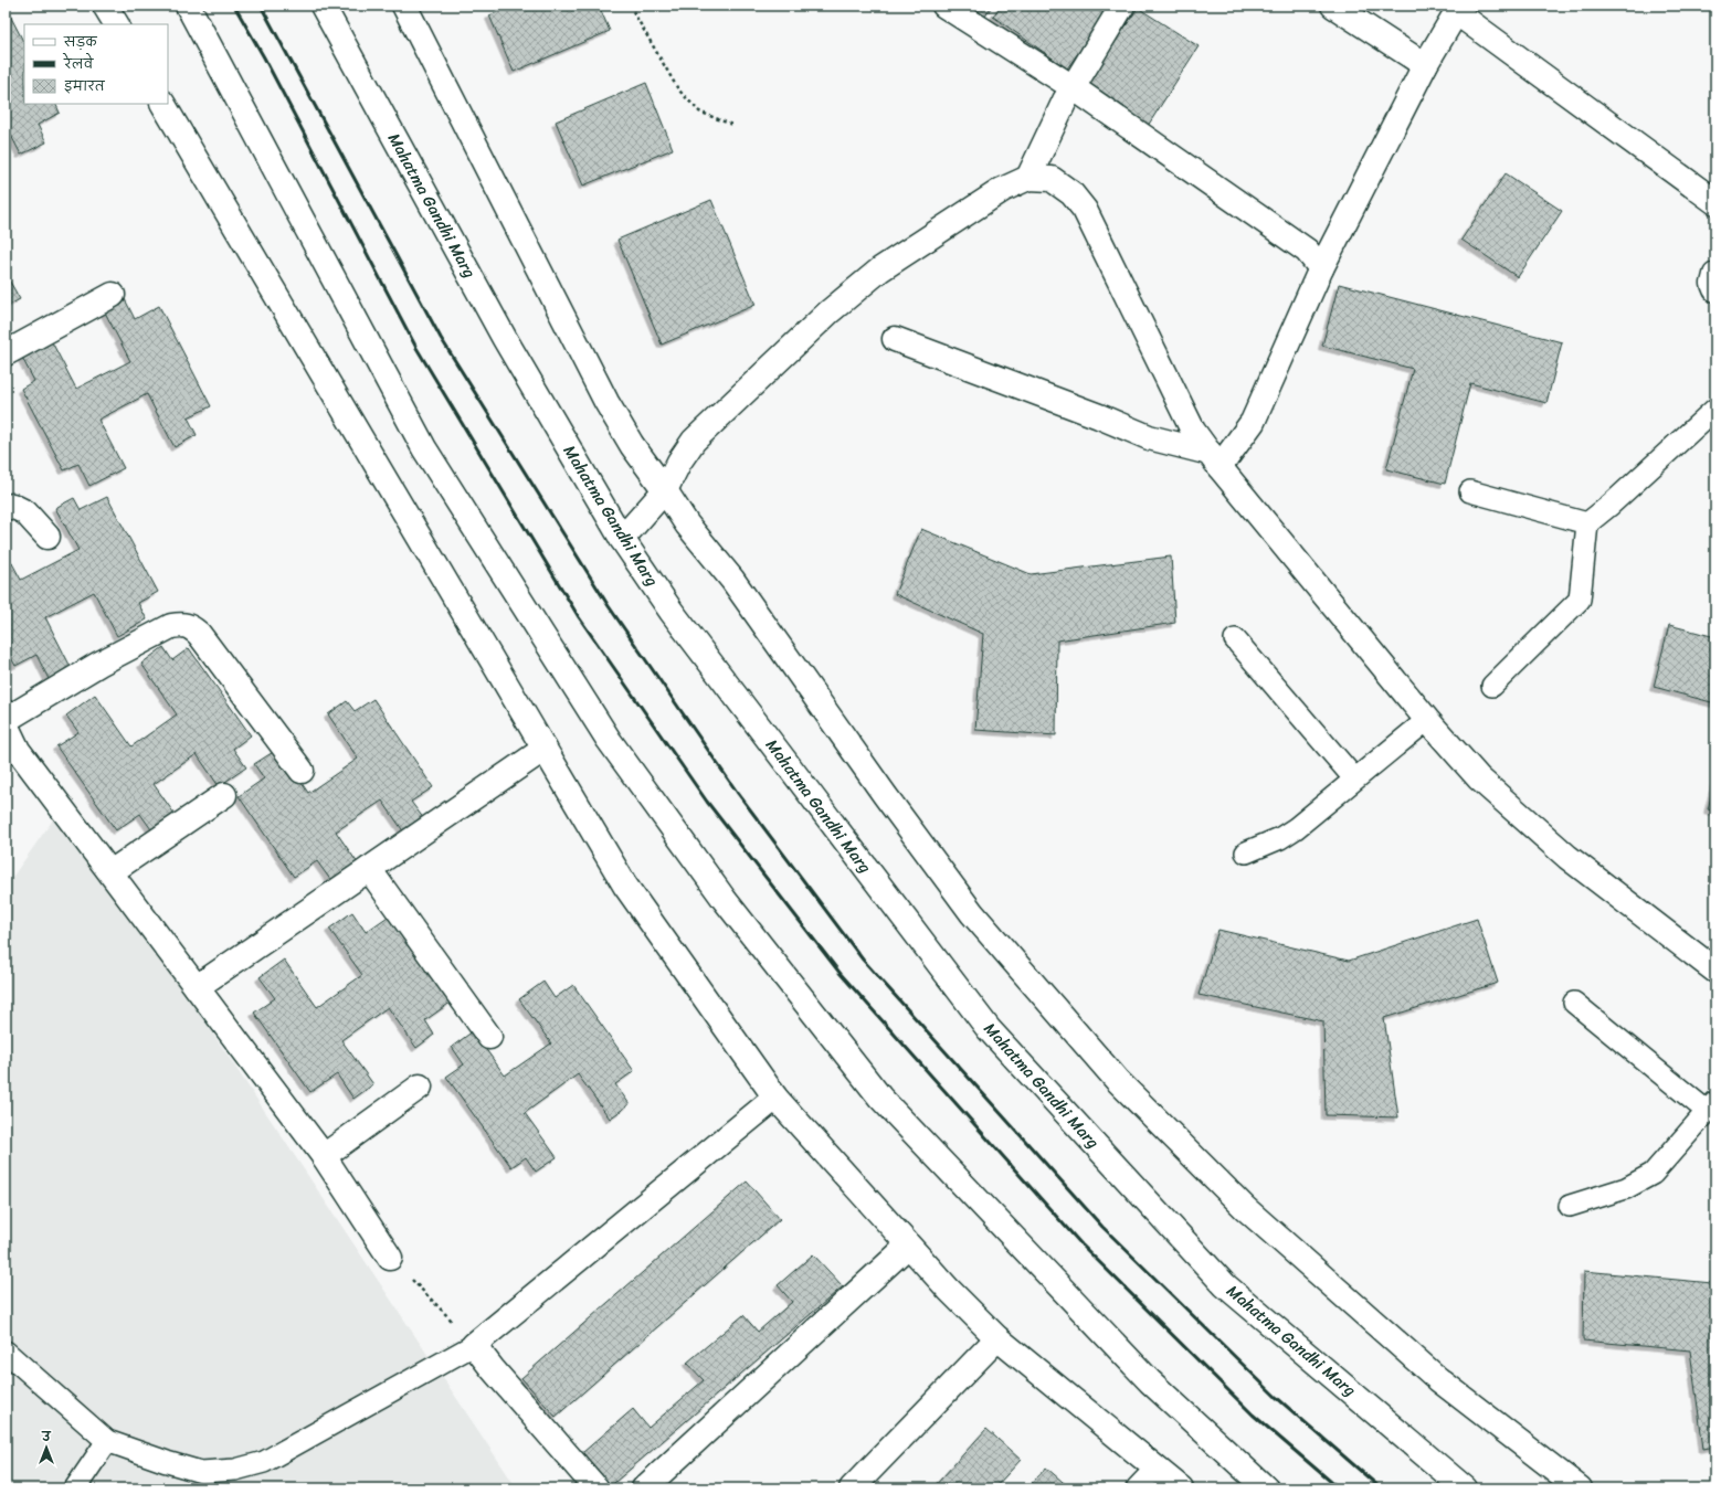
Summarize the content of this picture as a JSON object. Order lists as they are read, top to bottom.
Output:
{
  "streets": {
    "street": ["Mahatma Gandhi Marg"]
  },
  "legend": ["सड़क", "रेलवे", "इमारत"],
  "north": "top"
}
